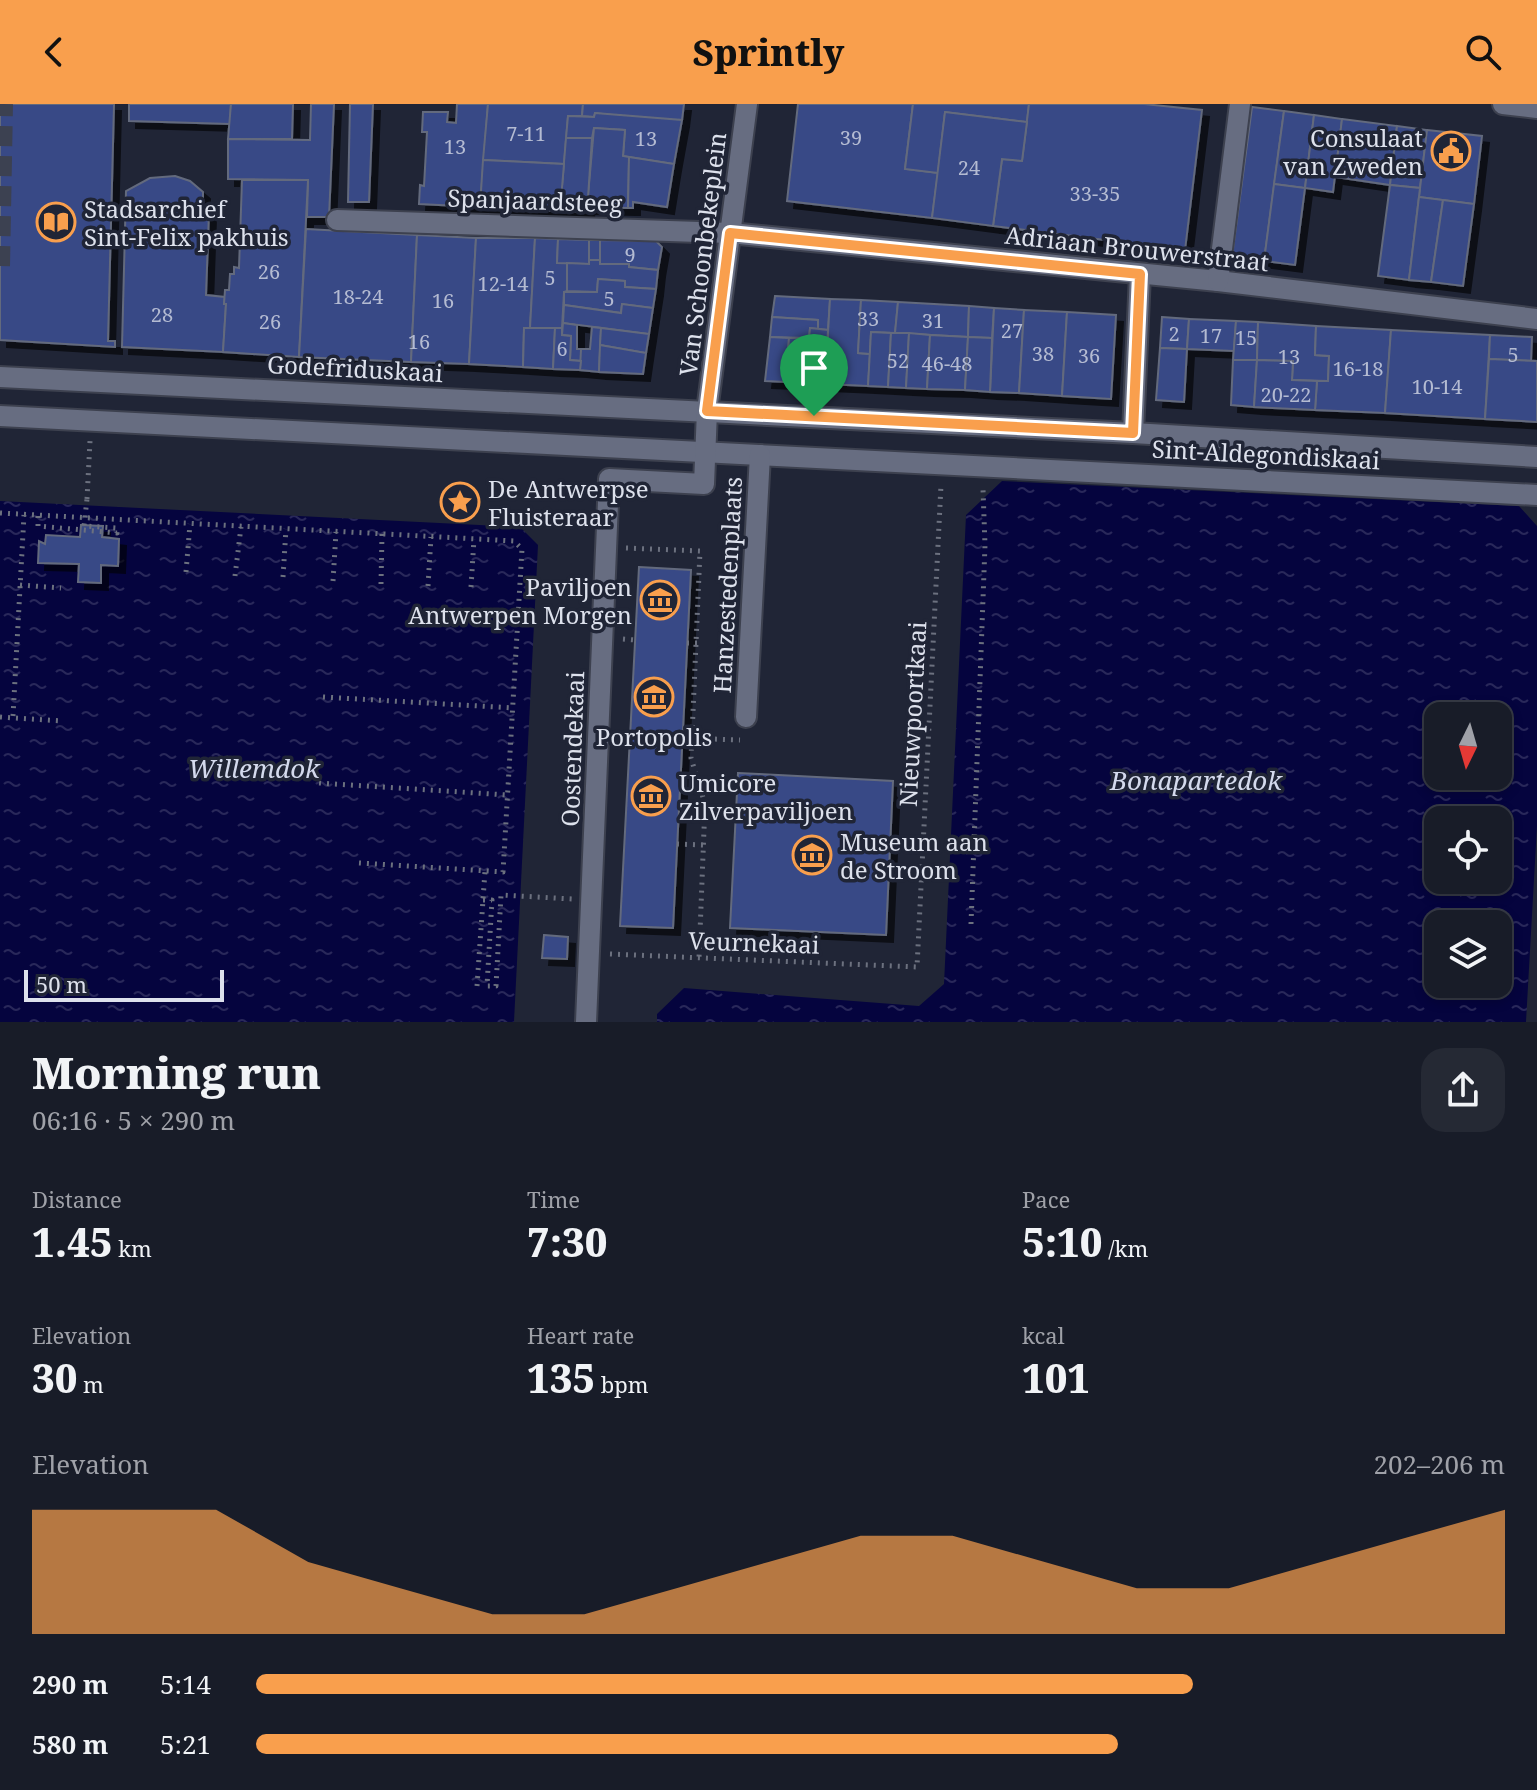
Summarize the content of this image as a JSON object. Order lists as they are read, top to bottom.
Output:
{
  "streets": {
    "street": [
      "Spanjaardsteeg",
      "Adriaan Brouwerstraat",
      "Van Schoonbekeplein",
      "Godefriduskaai",
      "Sint-Aldegondiskaai",
      "Hanzestedenplaats",
      "Oostendekaai"
    ],
    "path": ["Nieuwpoortkaai", "Veurnekaai"]
  },
  "crossings": [
    ["Spanjaardsteeg", "Adriaan Brouwerstraat"],
    ["Spanjaardsteeg", "Van Schoonbekeplein"],
    ["Adriaan Brouwerstraat", "Van Schoonbekeplein"],
    ["Van Schoonbekeplein", "Godefriduskaai"],
    ["Van Schoonbekeplein", "Sint-Aldegondiskaai"],
    ["Van Schoonbekeplein", "Hanzestedenplaats"],
    ["Godefriduskaai", "Sint-Aldegondiskaai"],
    ["Godefriduskaai", "Hanzestedenplaats"],
    ["Sint-Aldegondiskaai", "Hanzestedenplaats"],
    ["Sint-Aldegondiskaai", "Nieuwpoortkaai"],
    ["Hanzestedenplaats", "Oostendekaai"],
    ["Hanzestedenplaats", "Veurnekaai"],
    ["Nieuwpoortkaai", "Veurnekaai"],
    ["Oostendekaai", "Veurnekaai"]
  ],
  "water": ["Willemdok", "Bonapartedok"],
  "places": {
    "public building": ["Consulaat van Zweden"],
    "library": ["Stadsarchief Sint-Felix pakhuis"],
    "place": ["De Antwerpse Fluisteraar"],
    "museum": [
      "Paviljoen Antwerpen Morgen",
      "Portopolis",
      "Umicore Zilverpaviljoen",
      "Museum aan de Stroom"
    ]
  },
  "house_numbers": [
    "7-11",
    "39",
    "13",
    "13",
    "24",
    "33-35",
    "9",
    "26",
    "5",
    "12-14",
    "18-24",
    "5",
    "16",
    "28",
    "33",
    "31",
    "26",
    "27",
    "2",
    "17",
    "15",
    "16",
    "6",
    "38",
    "5",
    "36",
    "13",
    "52",
    "46-48",
    "16-18",
    "10-14",
    "20-22"
  ],
  "scale_bar": "50 m",
  "north": "bottom",
  "page": {
    "header": "Sprintly",
    "scale": "50 m",
    "heading": ["Morning run", "06:16 · 5 × 290 m"],
    "stats": [
      ["Distance", "1.45 km"],
      ["Time", "7:30"],
      ["Pace", "5:10 /km"],
      ["Elevation", "30 m"],
      ["Heart rate", "135 bpm"],
      ["kcal", "101"]
    ],
    "chart": ["Elevation", "202–206 m"],
    "list": [
      {
        "name": "290 m",
        "note": "5:14"
      },
      {
        "name": "580 m",
        "note": "5:21"
      }
    ]
  }
}
